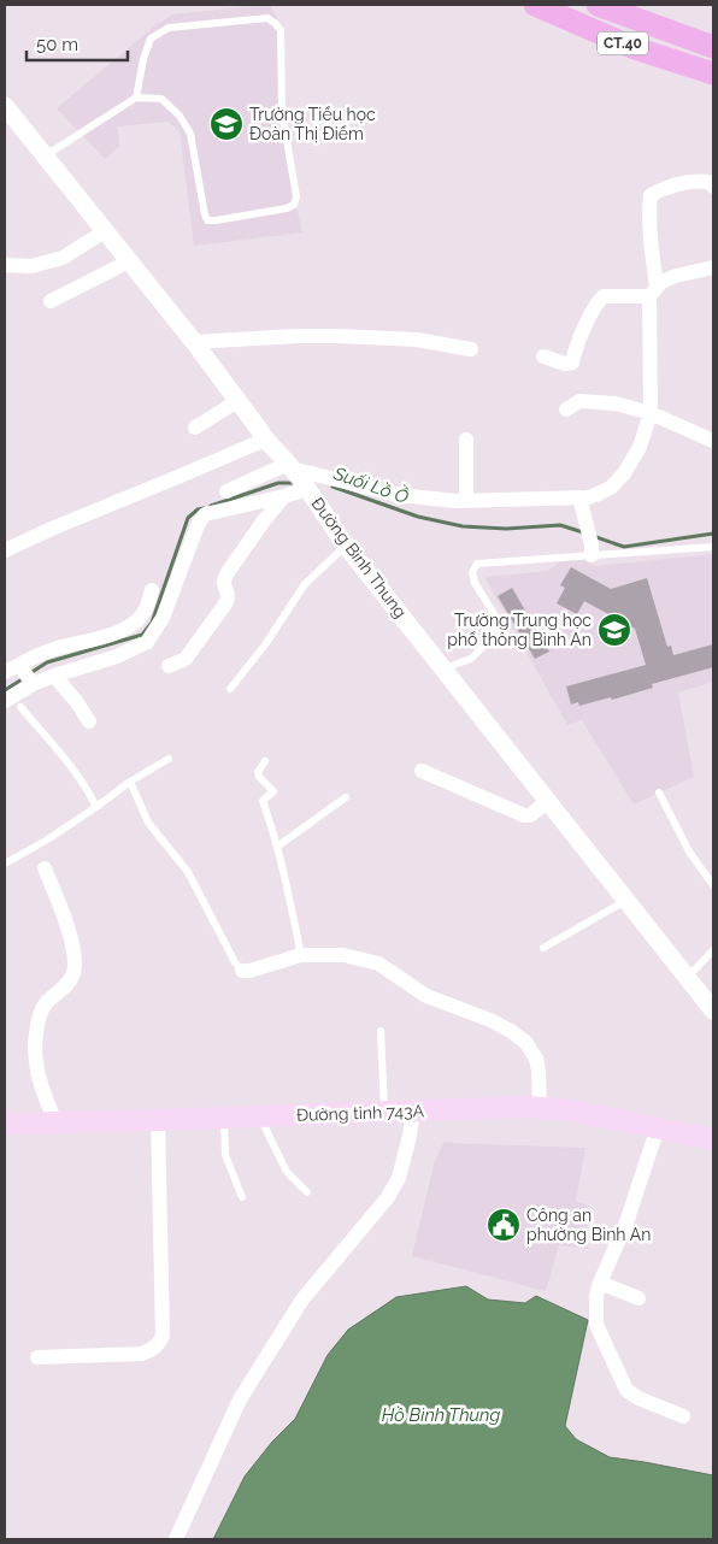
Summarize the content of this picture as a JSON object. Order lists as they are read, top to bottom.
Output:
{
  "streets": {
    "main road": ["CT.40", "Đường tỉnh 743A"],
    "street": ["Đường Bình Thung"]
  },
  "water": ["Suối Lồ Ồ", "Hồ Bình Thung"],
  "places": {
    "school or university": ["Trường Tiểu học Đoàn Thị Điểm", "Trường Trung học phổ thông Bình An"],
    "public building": ["Công an phường Bình An"]
  },
  "scale_bar": "50 m"
}
